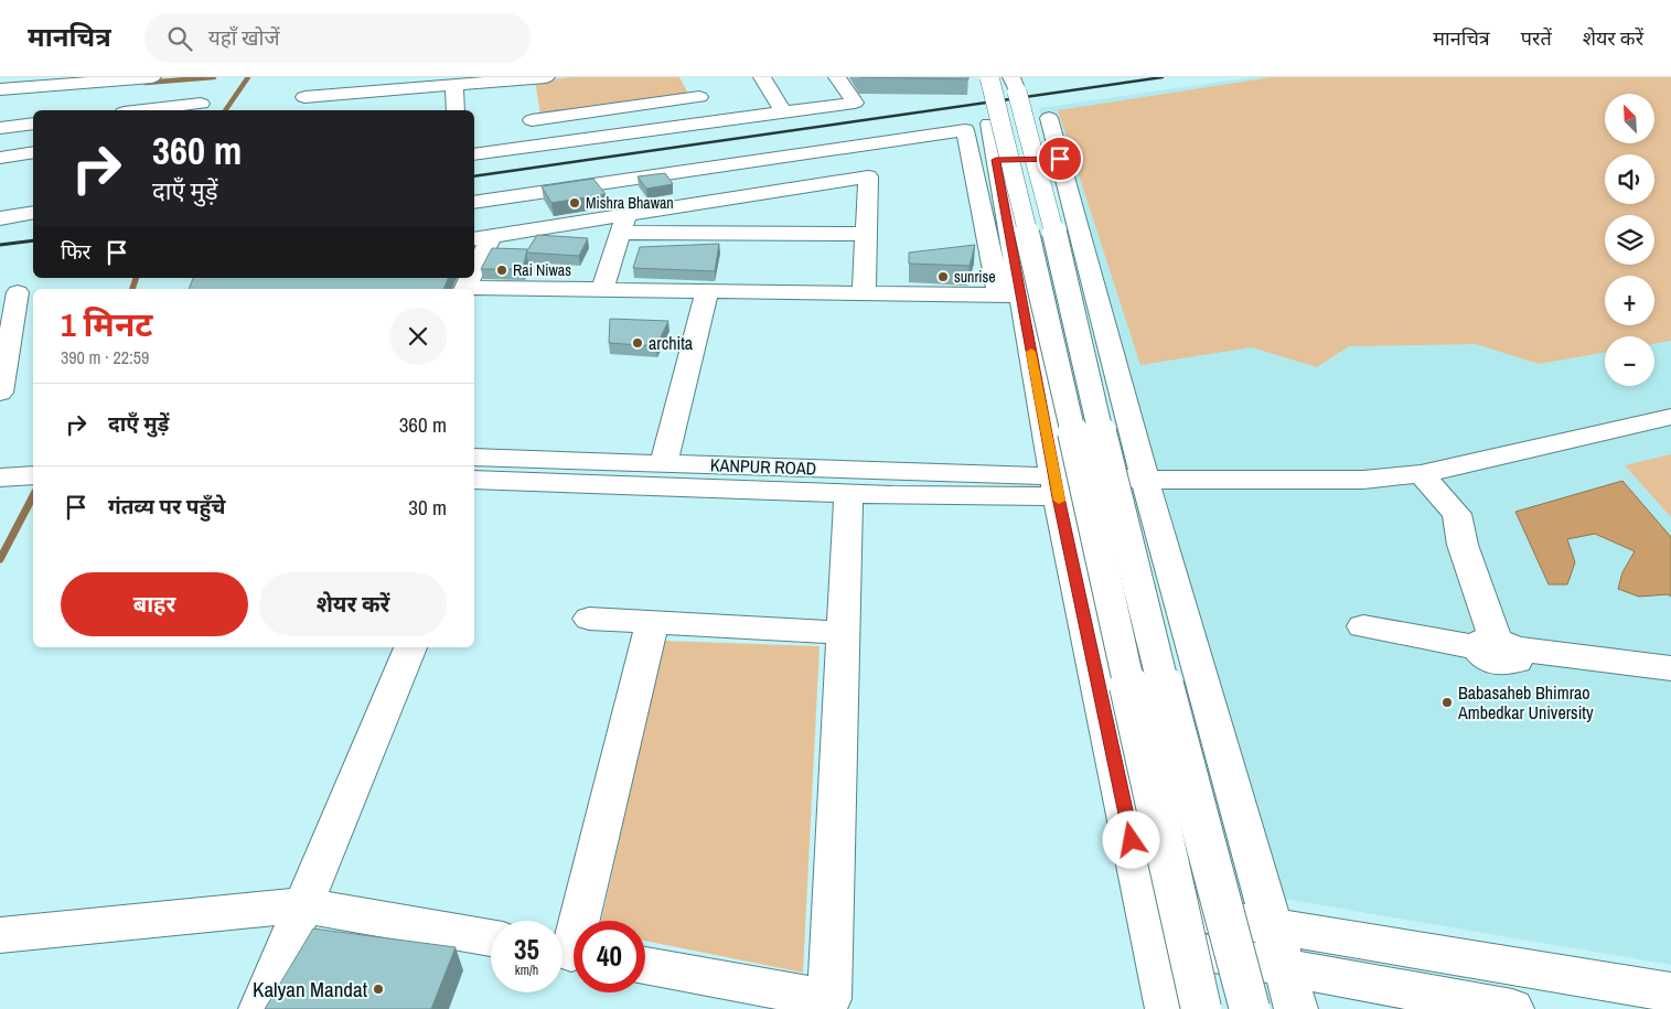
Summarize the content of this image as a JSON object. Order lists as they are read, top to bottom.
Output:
{
  "streets": {
    "street": ["KANPUR ROAD"]
  },
  "places": [
    "Mishra Bhawan",
    "Rai Niwas",
    "sunrise",
    "archita",
    "Babasaheb Bhimrao Ambedkar University",
    "Kalyan Mandat"
  ],
  "north": "top left",
  "page": {
    "header": "मानचित्र",
    "search": "यहाँ खोजें",
    "nav": ["मानचित्र", "परतें", "शेयर करें"],
    "map_buttons": ["+", "−"],
    "turn": ["360 m", "दाएँ मुड़ें"],
    "then": "फिर",
    "heading": ["1 मिनट", "390 m · 22:59"],
    "list": [
      {
        "name": "दाएँ मुड़ें",
        "value": "360 m"
      },
      {
        "name": "गंतव्य पर पहुँचे",
        "value": "30 m"
      }
    ],
    "buttons": ["बाहर", "शेयर करें"],
    "speed": "35 km/h",
    "limit": "40"
  }
}
